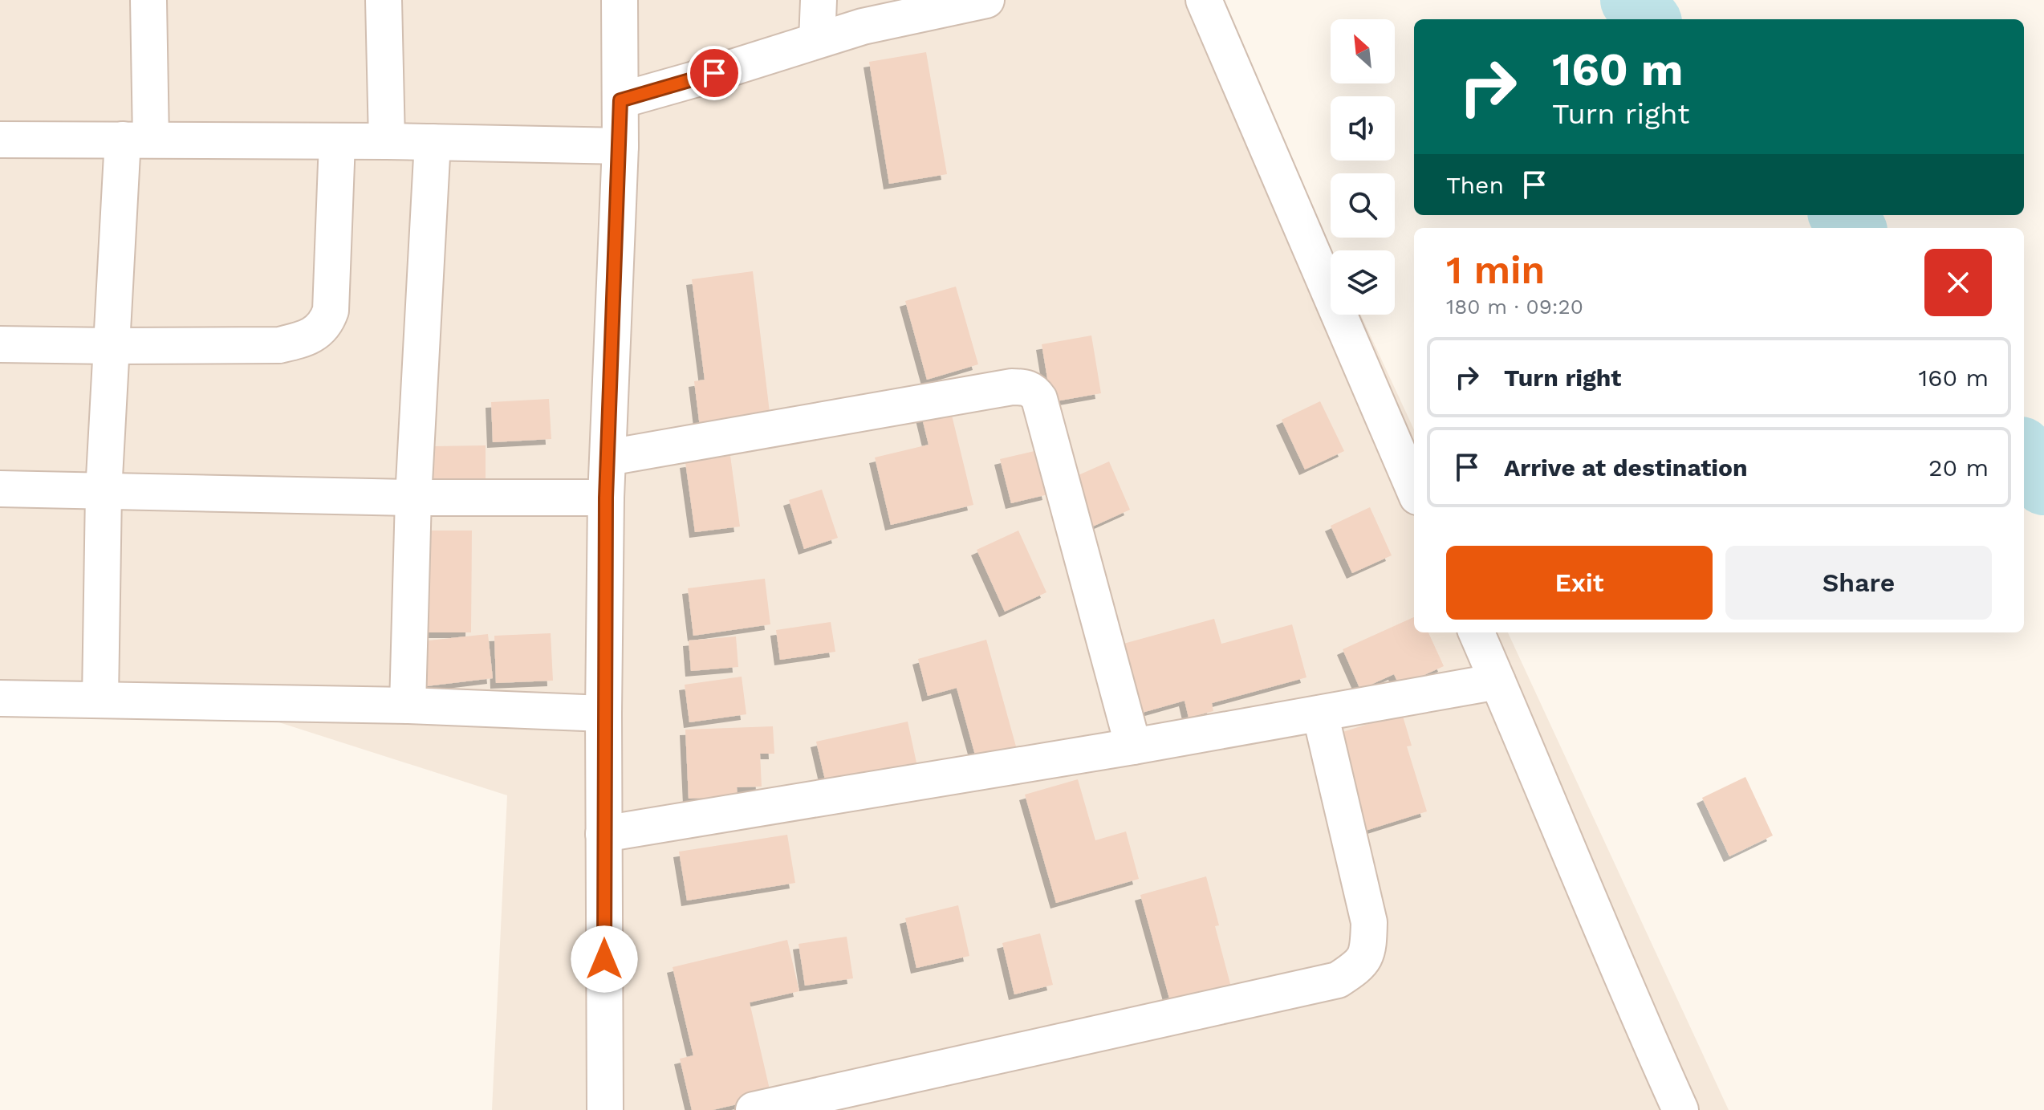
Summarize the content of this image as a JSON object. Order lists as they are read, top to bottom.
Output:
{
  "north": "top left",
  "page": {
    "turn": ["160 m", "Turn right"],
    "then": "Then",
    "heading": ["1 min", "180 m · 09:20"],
    "list": [
      {
        "name": "Turn right",
        "value": "160 m"
      },
      {
        "name": "Arrive at destination",
        "value": "20 m"
      }
    ],
    "buttons": ["Exit", "Share"]
  }
}
